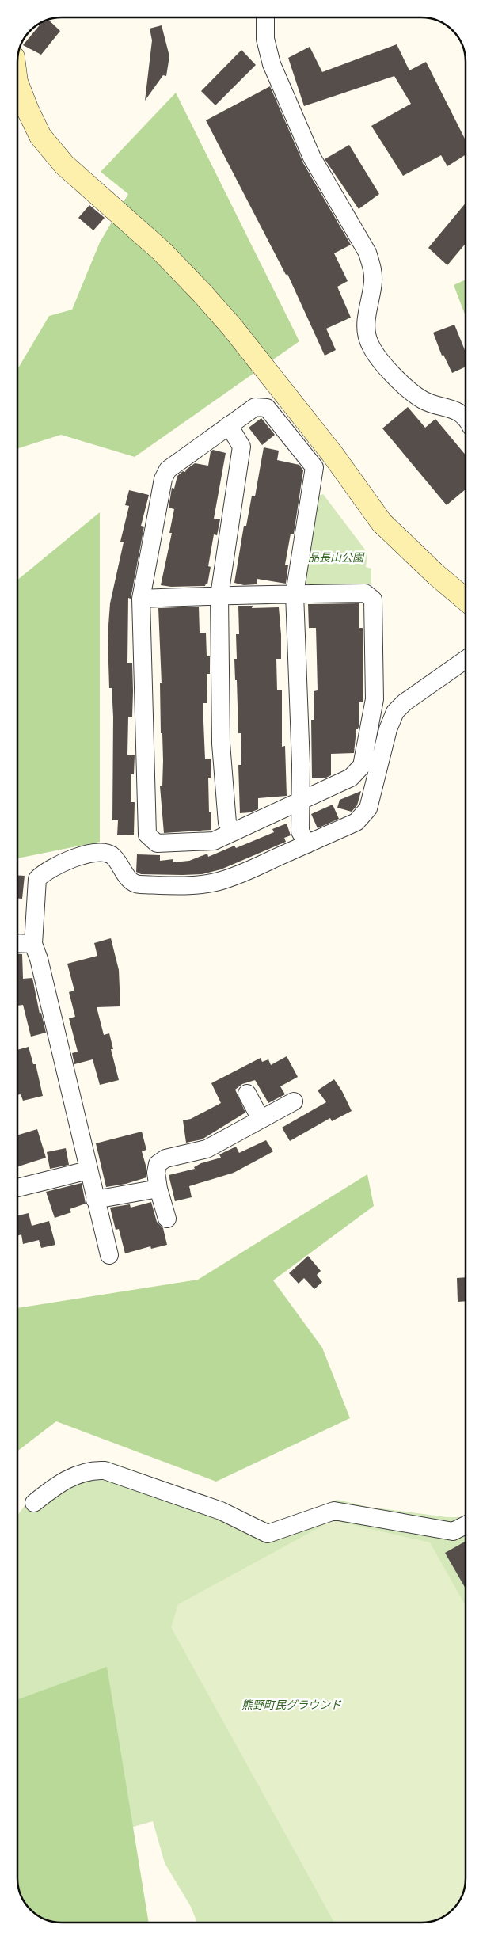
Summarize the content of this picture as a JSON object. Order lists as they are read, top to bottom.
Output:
{
  "parks": ["品長山公園", "熊野町民グラウンド"]
}
